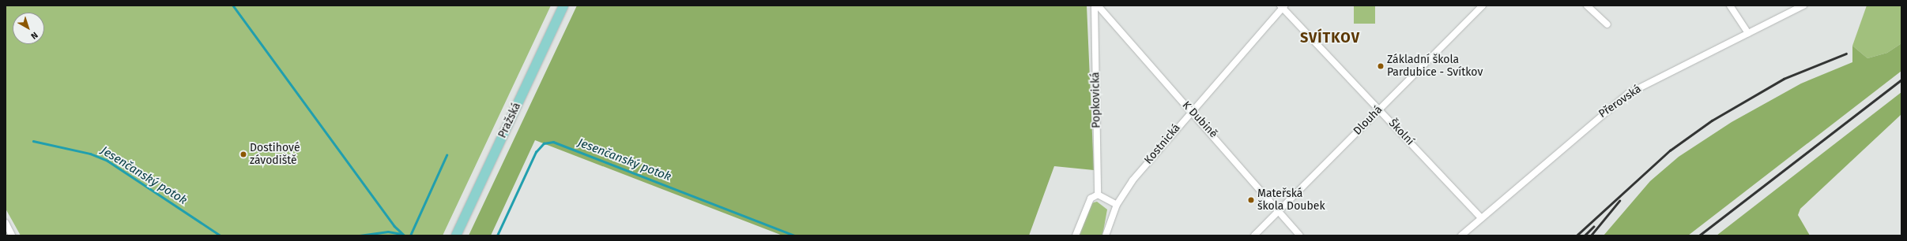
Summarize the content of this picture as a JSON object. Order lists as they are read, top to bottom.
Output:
{
  "streets": {
    "main road": ["Pražská"],
    "street": [
      "Popkovická",
      "Přerovská",
      "K Dubině",
      "Dlouhá",
      "Školní",
      "Kostnická"
    ]
  },
  "crossings": [
    ["Přerovská", "Školní"],
    ["K Dubině", "Dlouhá"],
    ["K Dubině", "Kostnická"],
    ["Dlouhá", "Školní"],
    ["Školní", "Kostnická"]
  ],
  "districts": ["SVÍTKOV"],
  "water": ["Jesenčanský potok"],
  "places": ["Základní škola Pardubice - Svítkov", "Dostihové závodiště", "Mateřská škola Doubek"],
  "north": "bottom right"
}
